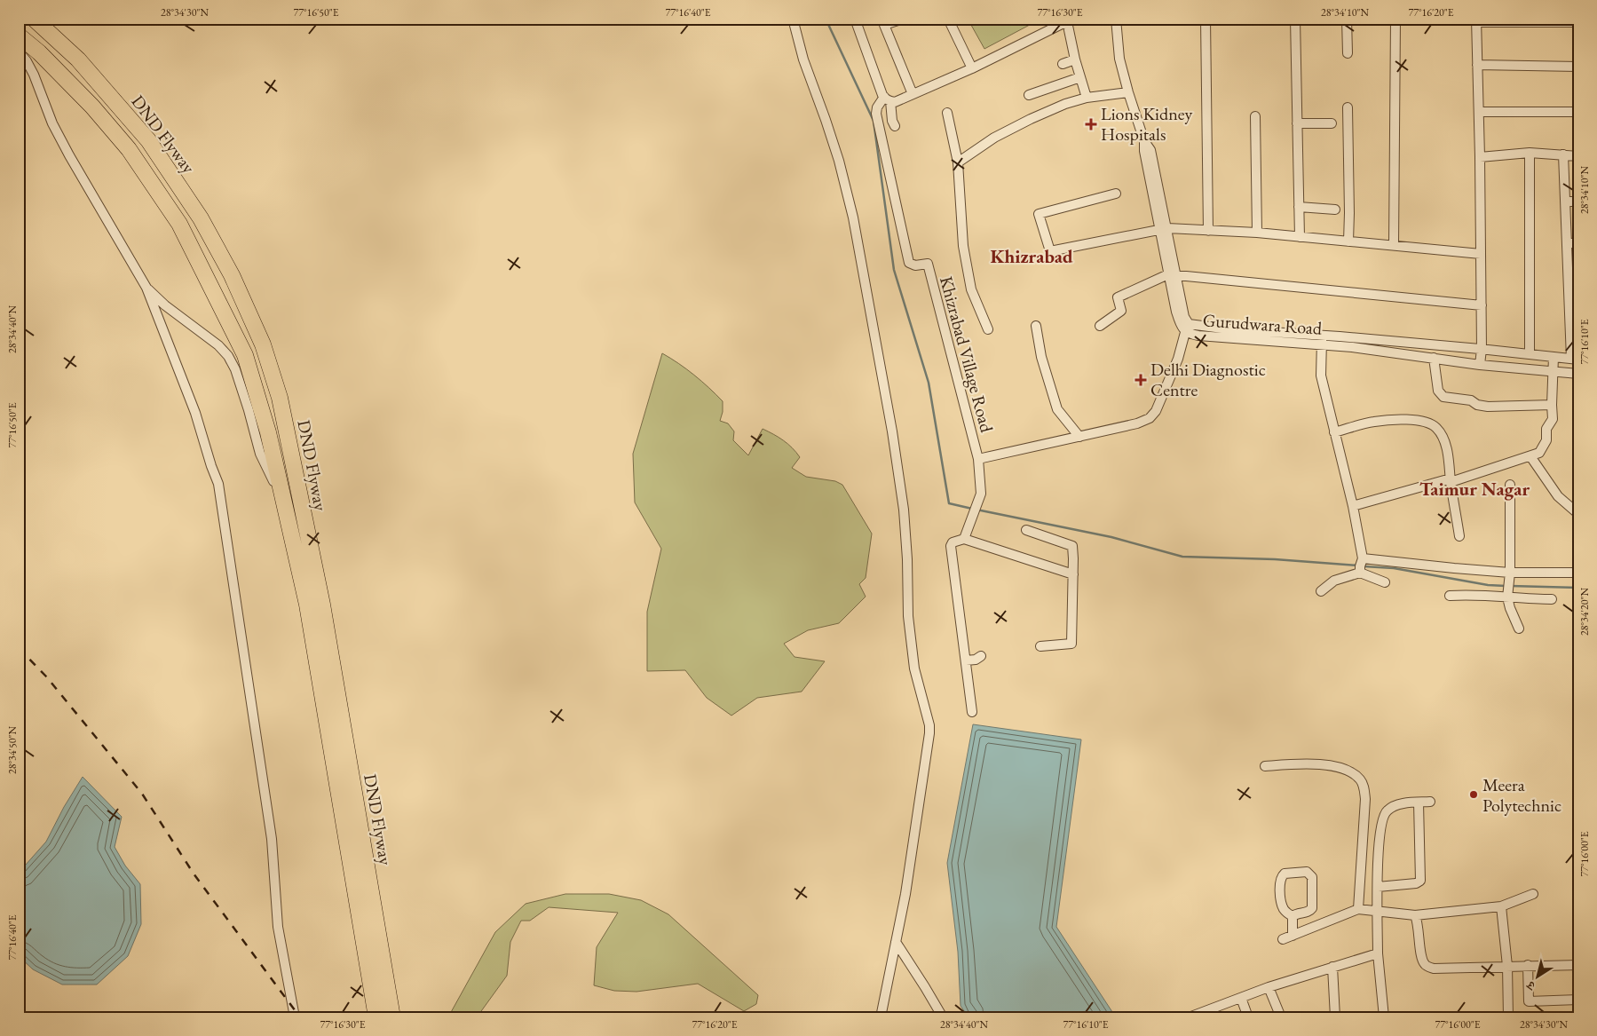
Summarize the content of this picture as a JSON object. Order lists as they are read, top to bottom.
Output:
{
  "streets": {
    "highway": ["DND Flyway"],
    "street": ["Gurudwara Road", "Khizrabad Village Road"]
  },
  "districts": ["Khizrabad", "Taimur Nagar"],
  "places": {
    "health": ["Lions Kidney Hospitals", "Delhi Diagnostic Centre"],
    "other": ["Meera Polytechnic"]
  },
  "north": "bottom left",
  "coordinates": [
    "28°34'30\"N",
    "77°16'50\"E",
    "77°16'40\"E",
    "77°16'30\"E",
    "28°34'10\"N",
    "77°16'20\"E",
    "28°34'40\"N",
    "77°16'10\"E",
    "28°34'20\"N",
    "28°34'50\"N",
    "77°16'00\"E"
  ]
}
